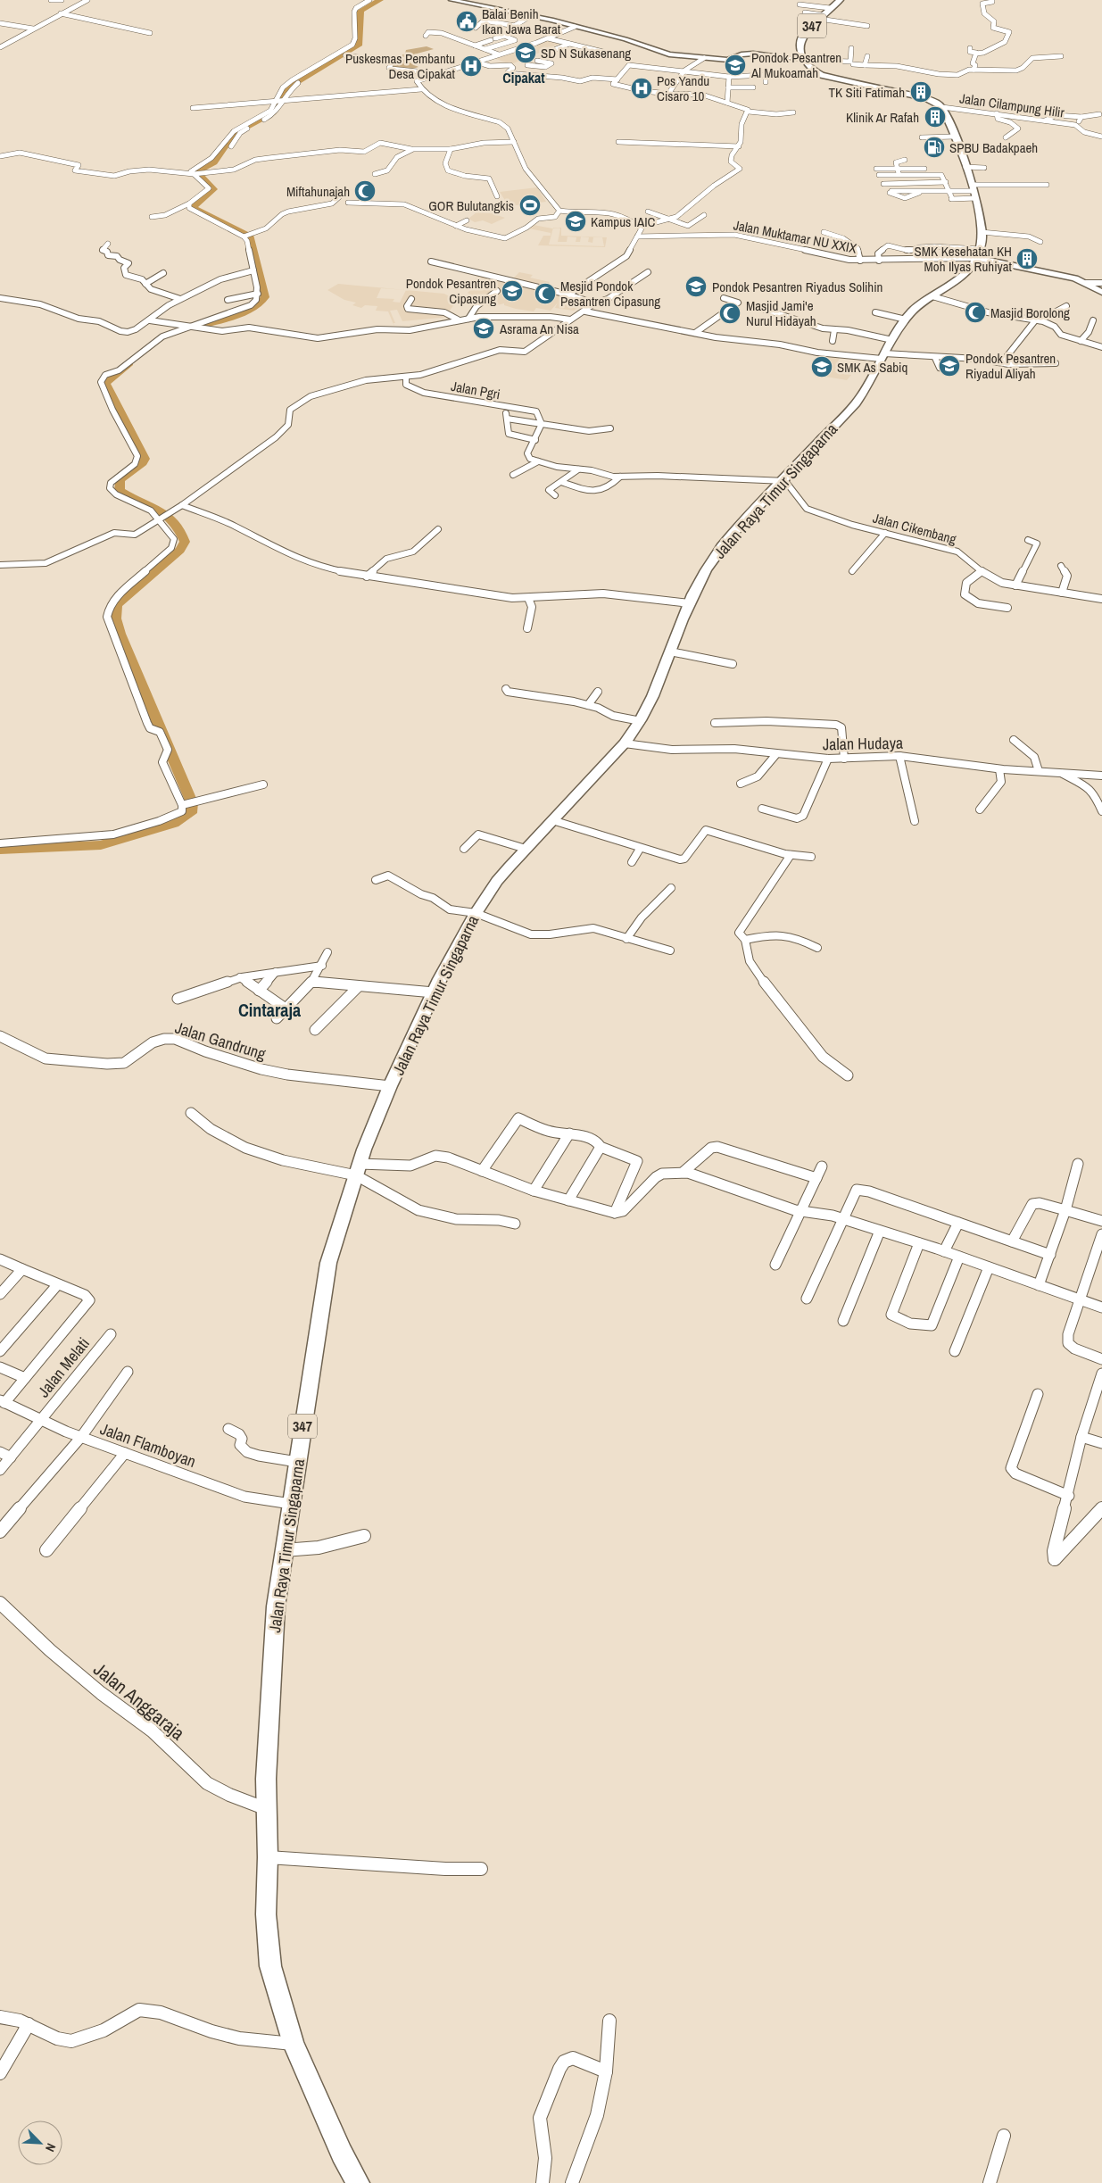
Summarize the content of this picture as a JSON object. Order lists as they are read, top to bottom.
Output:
{
  "streets": {
    "main road": ["347", "Jalan Raya Timur Singaparna"],
    "street": [
      "Jalan Cilampung Hilir",
      "Jalan Muktamar NU XXIX",
      "Jalan Pgri",
      "Jalan Cikembang",
      "Jalan Hudaya",
      "Jalan Gandrung",
      "Jalan Melati",
      "Jalan Flamboyan",
      "Jalan Anggaraja"
    ]
  },
  "crossings": [
    ["347", "Jalan Cilampung Hilir"],
    ["347", "Jalan Raya Timur Singaparna"],
    ["Jalan Cilampung Hilir", "Jalan Raya Timur Singaparna"],
    ["Jalan Muktamar NU XXIX", "Jalan Raya Timur Singaparna"],
    ["Jalan Raya Timur Singaparna", "Jalan Cikembang"],
    ["Jalan Raya Timur Singaparna", "Jalan Hudaya"],
    ["Jalan Raya Timur Singaparna", "Jalan Gandrung"],
    ["Jalan Raya Timur Singaparna", "Jalan Flamboyan"],
    ["Jalan Raya Timur Singaparna", "Jalan Anggaraja"],
    ["Jalan Melati", "Jalan Flamboyan"]
  ],
  "districts": ["Cipakat", "Cintaraja"],
  "places": {
    "public building": ["Balai Benih Ikan Jawa Barat"],
    "school or university": [
      "SD N Sukasenang",
      "Pondok Pesantren Al Mukoamah",
      "Kampus IAIC",
      "Pondok Pesantren Riyadus Solihin",
      "Pondok Pesantren Cipasung",
      "Asrama An Nisa",
      "Pondok Pesantren Riyadul Aliyah",
      "SMK As Sabiq"
    ],
    "hospital": ["Puskesmas Pembantu Desa Cipakat", "Pos Yandu Cisaro 10"],
    "building": ["TK Siti Fatimah", "Klinik Ar Rafah", "SMK Kesehatan KH Moh Ilyas Ruhiyat"],
    "fuel station": ["SPBU Badakpaeh"],
    "mosque": [
      "Miftahunajah",
      "Mesjid Pondok Pesantren Cipasung",
      "Masjid Borolong",
      "Masjid Jami'e Nurul Hidayah"
    ],
    "sports": ["GOR Bulutangkis"]
  },
  "north": "bottom right"
}
